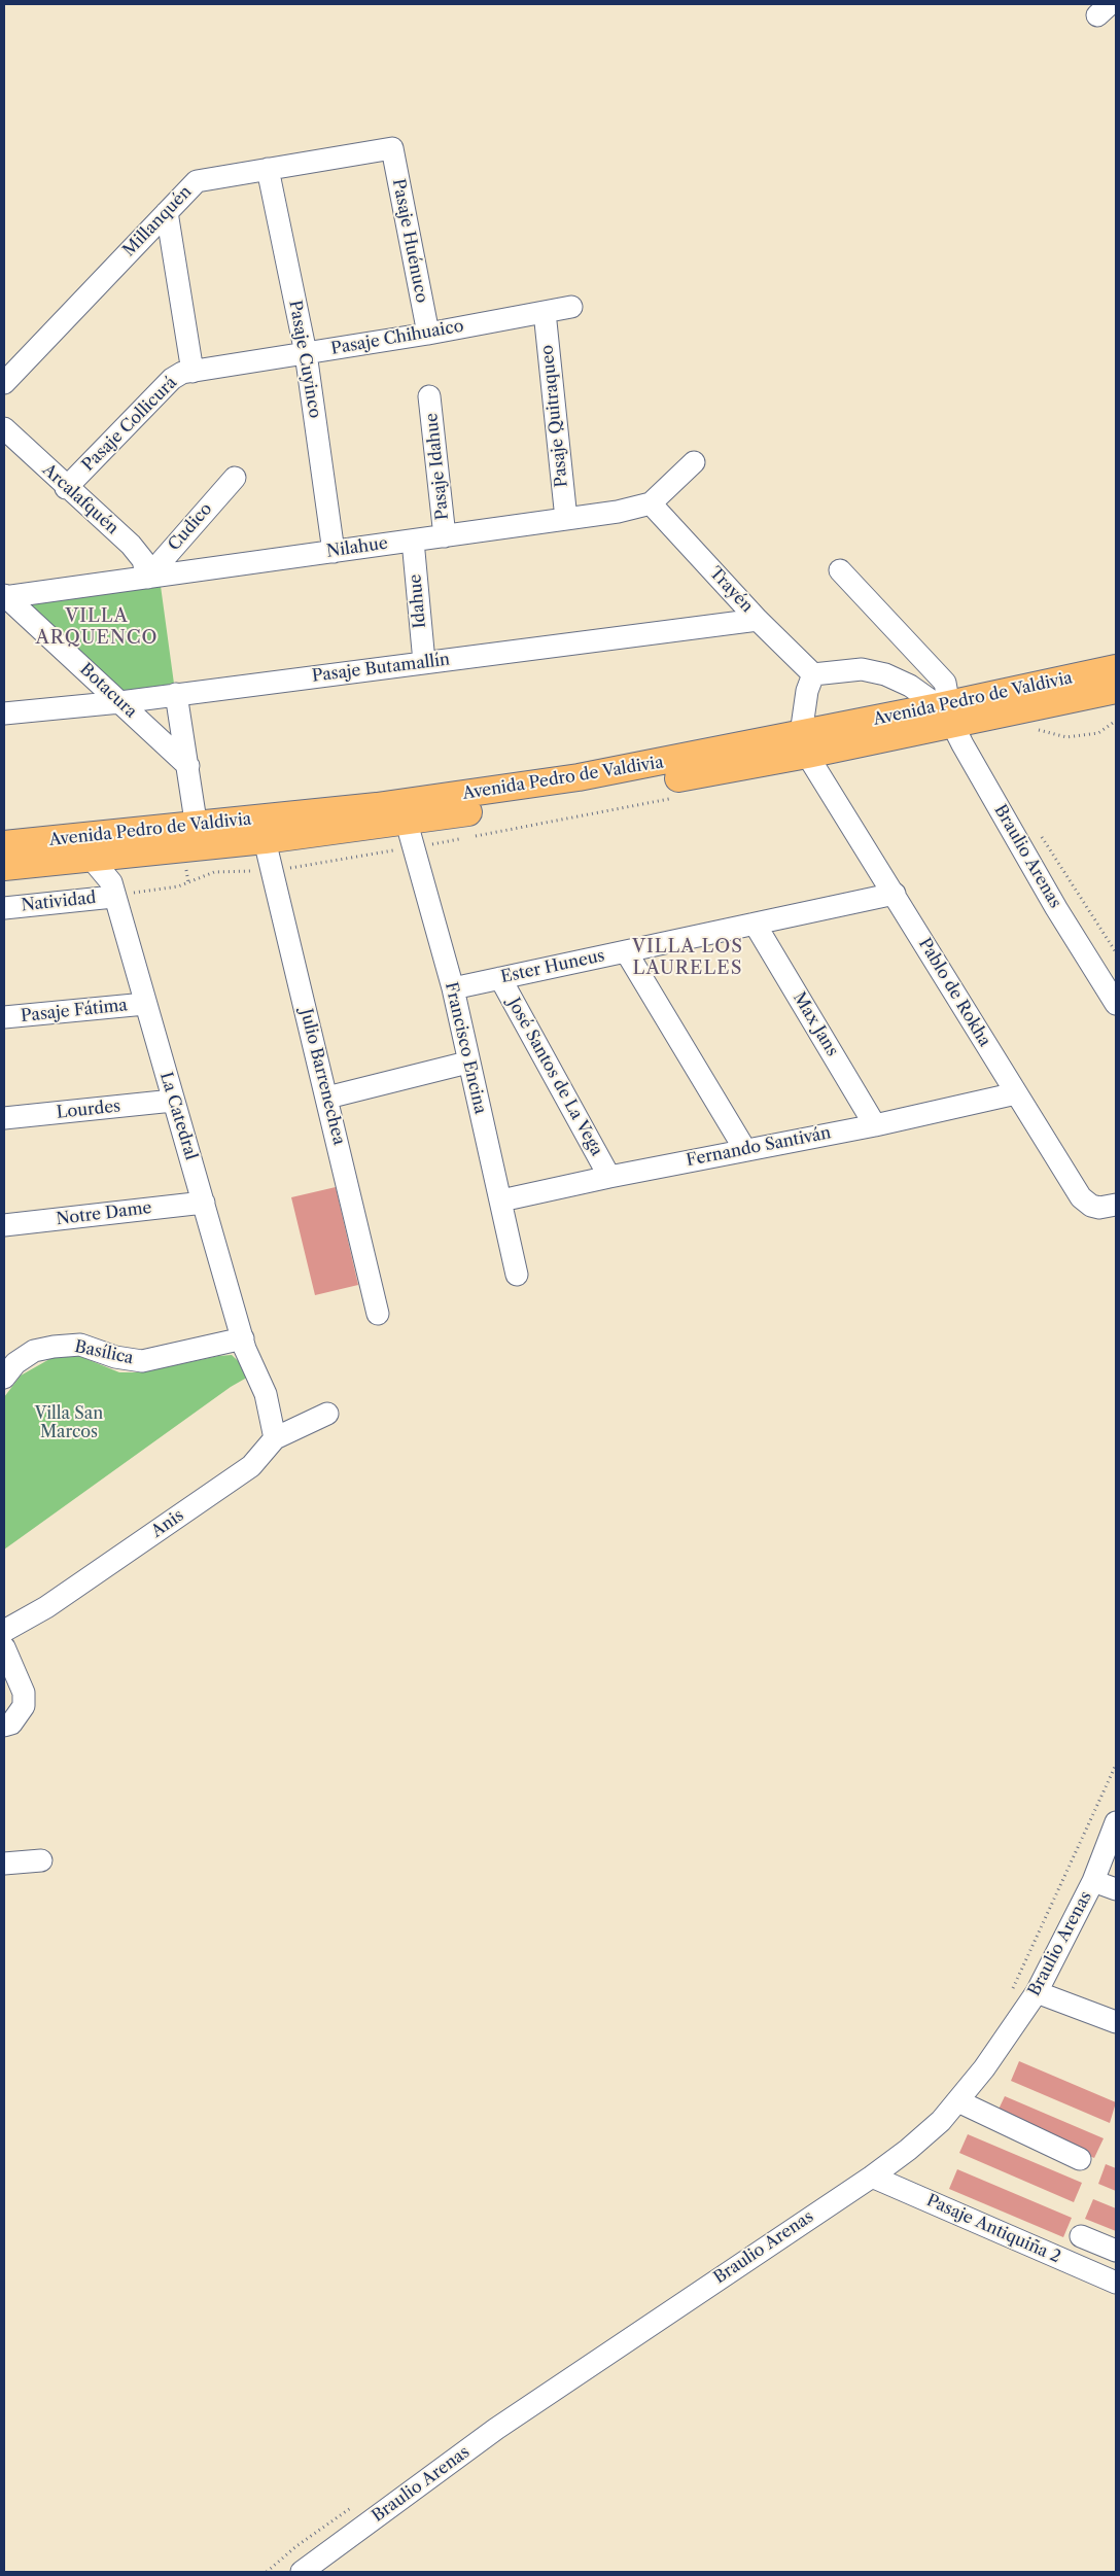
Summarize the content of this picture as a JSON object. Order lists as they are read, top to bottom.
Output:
{
  "streets": {
    "main road": ["Avenida Pedro de Valdivia"],
    "street": [
      "Millanquén",
      "Pasaje Huénuco",
      "Pasaje Chihuaico",
      "Pasaje Cuyinco",
      "Pasaje Quitraqueo",
      "Pasaje Collicurá",
      "Pasaje Idahue",
      "Arcalafquén",
      "Cudico",
      "Nilahue",
      "Trayén",
      "Idahue",
      "Pasaje Butamallín",
      "Botacura",
      "Braulio Arenas",
      "Natividad",
      "Ester Huneus",
      "Pablo de Rokha",
      "Pasaje Fátima",
      "Max Jans",
      "Francisco Encina",
      "Julio Barrenechea",
      "José Santos de La Vega",
      "Lourdes",
      "La Catedral",
      "Fernando Santiván",
      "Notre Dame",
      "Basílica",
      "Anis",
      "Pasaje Antiquiña 2"
    ]
  },
  "crossings": [
    ["Millanquén", "Pasaje Huénuco"],
    ["Millanquén", "Pasaje Cuyinco"],
    ["Millanquén", "Pasaje Collicurá"],
    ["Pasaje Huénuco", "Pasaje Chihuaico"],
    ["Pasaje Chihuaico", "Pasaje Cuyinco"],
    ["Pasaje Chihuaico", "Pasaje Quitraqueo"],
    ["Pasaje Chihuaico", "Pasaje Collicurá"],
    ["Pasaje Cuyinco", "Nilahue"],
    ["Pasaje Quitraqueo", "Nilahue"],
    ["Pasaje Collicurá", "Arcalafquén"],
    ["Pasaje Idahue", "Nilahue"],
    ["Arcalafquén", "Cudico"],
    ["Arcalafquén", "Nilahue"],
    ["Cudico", "Nilahue"],
    ["Nilahue", "Trayén"],
    ["Nilahue", "Idahue"],
    ["Nilahue", "Botacura"],
    ["Trayén", "Pasaje Butamallín"],
    ["Idahue", "Pasaje Butamallín"],
    ["Pasaje Butamallín", "Botacura"],
    ["Avenida Pedro de Valdivia", "Braulio Arenas"],
    ["Avenida Pedro de Valdivia", "Pablo de Rokha"],
    ["Avenida Pedro de Valdivia", "Francisco Encina"],
    ["Avenida Pedro de Valdivia", "Julio Barrenechea"],
    ["Avenida Pedro de Valdivia", "La Catedral"],
    ["Braulio Arenas", "Pasaje Antiquiña 2"],
    ["Natividad", "La Catedral"],
    ["Ester Huneus", "Pablo de Rokha"],
    ["Ester Huneus", "Max Jans"],
    ["Ester Huneus", "Francisco Encina"],
    ["Ester Huneus", "José Santos de La Vega"],
    ["Pablo de Rokha", "Fernando Santiván"],
    ["Pasaje Fátima", "La Catedral"],
    ["Max Jans", "Fernando Santiván"],
    ["Francisco Encina", "Fernando Santiván"],
    ["José Santos de La Vega", "Fernando Santiván"],
    ["Lourdes", "La Catedral"],
    ["La Catedral", "Notre Dame"],
    ["La Catedral", "Basílica"],
    ["La Catedral", "Anis"]
  ],
  "districts": ["VILLA ARQUENCO", "VILLA LOS LAURELES"],
  "parks": ["Villa San Marcos"]
}
